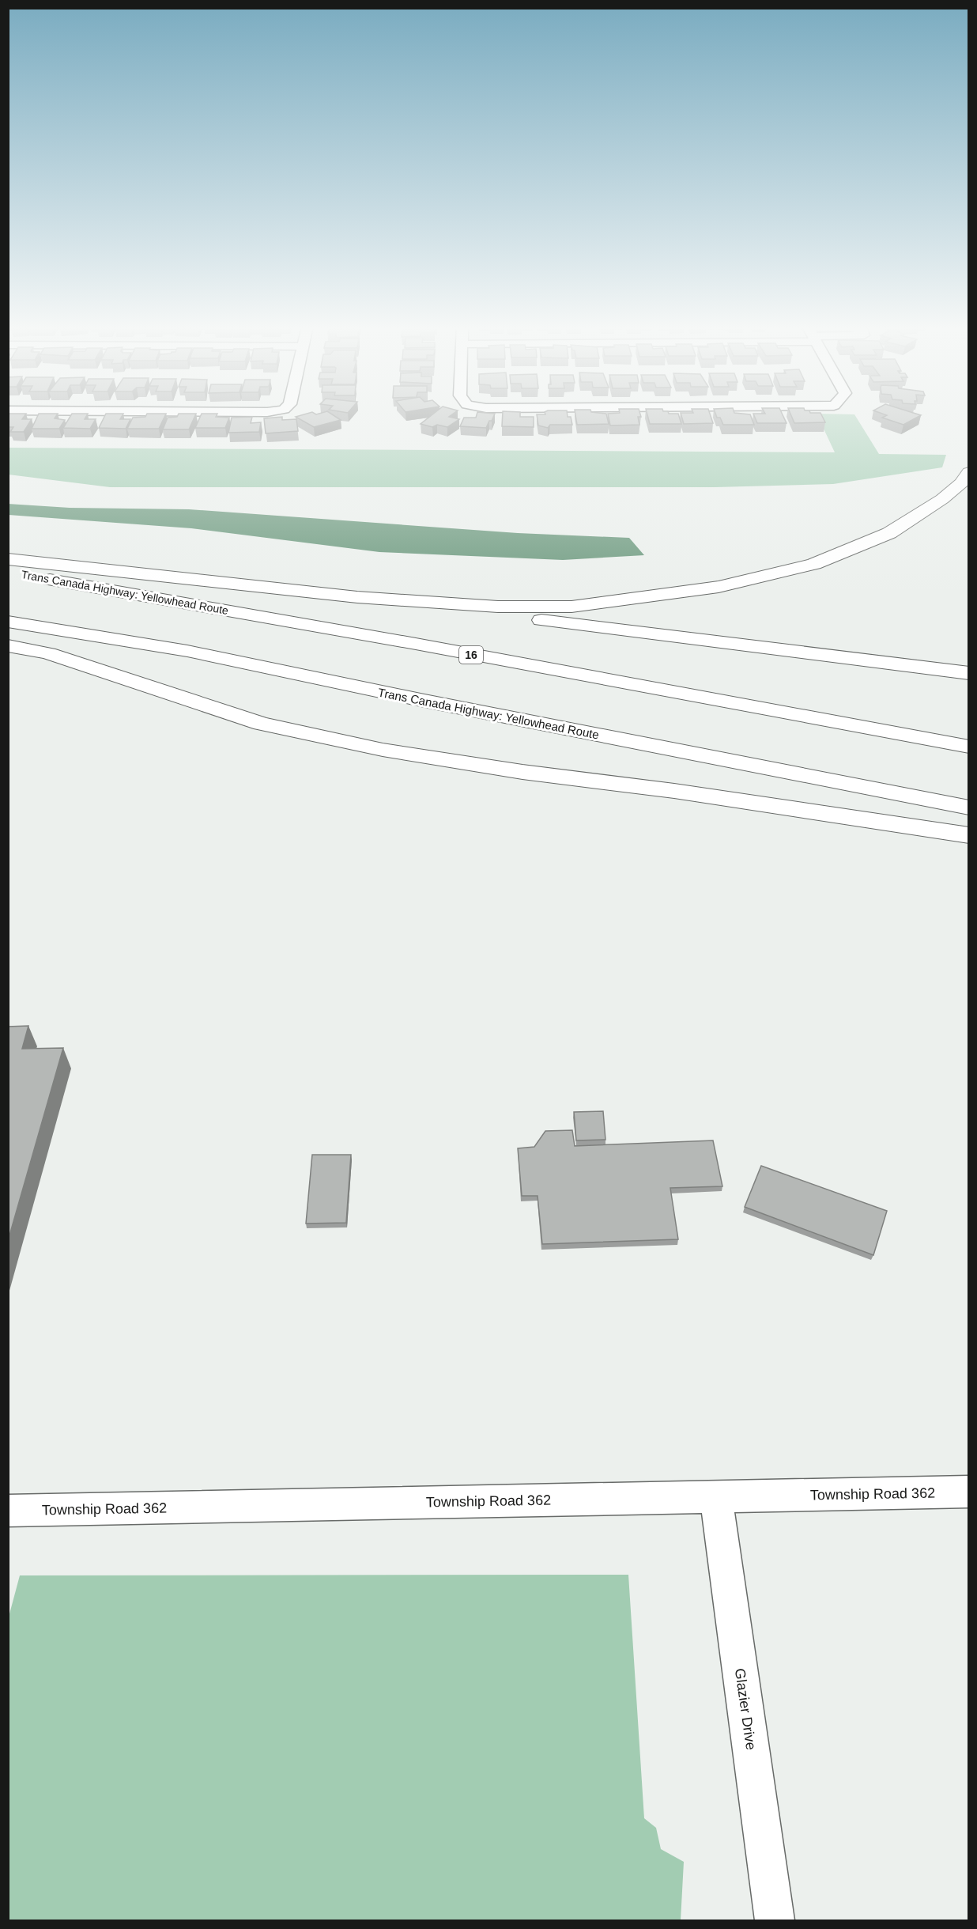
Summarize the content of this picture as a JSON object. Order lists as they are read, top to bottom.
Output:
{
  "streets": {
    "highway": ["Trans Canada Highway: Yellowhead Route", "16"],
    "street": ["Township Road 362", "Glazier Drive"]
  },
  "crossings": [
    ["Township Road 362", "Glazier Drive"]
  ]
}
